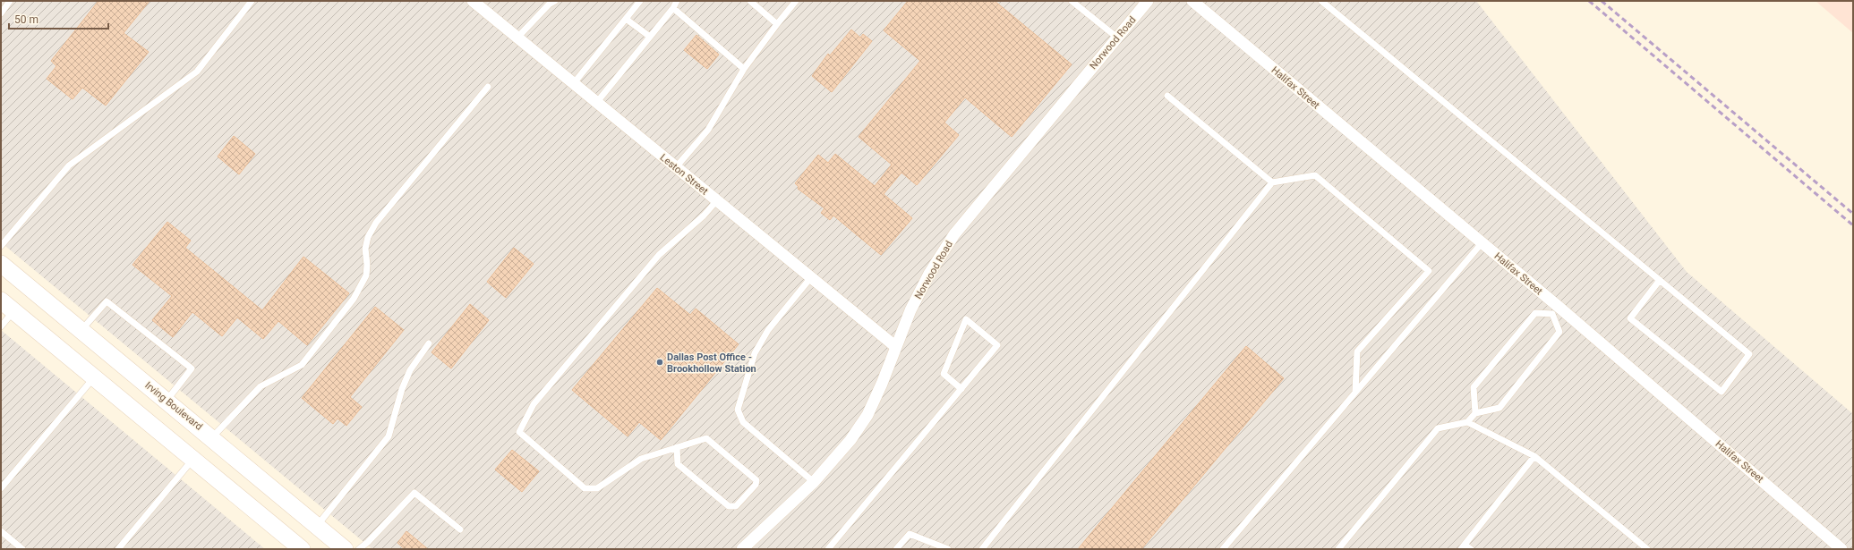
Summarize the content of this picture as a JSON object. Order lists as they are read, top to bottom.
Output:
{
  "streets": {
    "main road": ["Irving Boulevard"],
    "street": ["Norwood Road", "Halifax Street", "Leston Street"]
  },
  "crossings": [
    ["Norwood Road", "Leston Street"]
  ],
  "places": ["Dallas Post Office - Brookhollow Station"],
  "scale_bar": "50 m"
}
